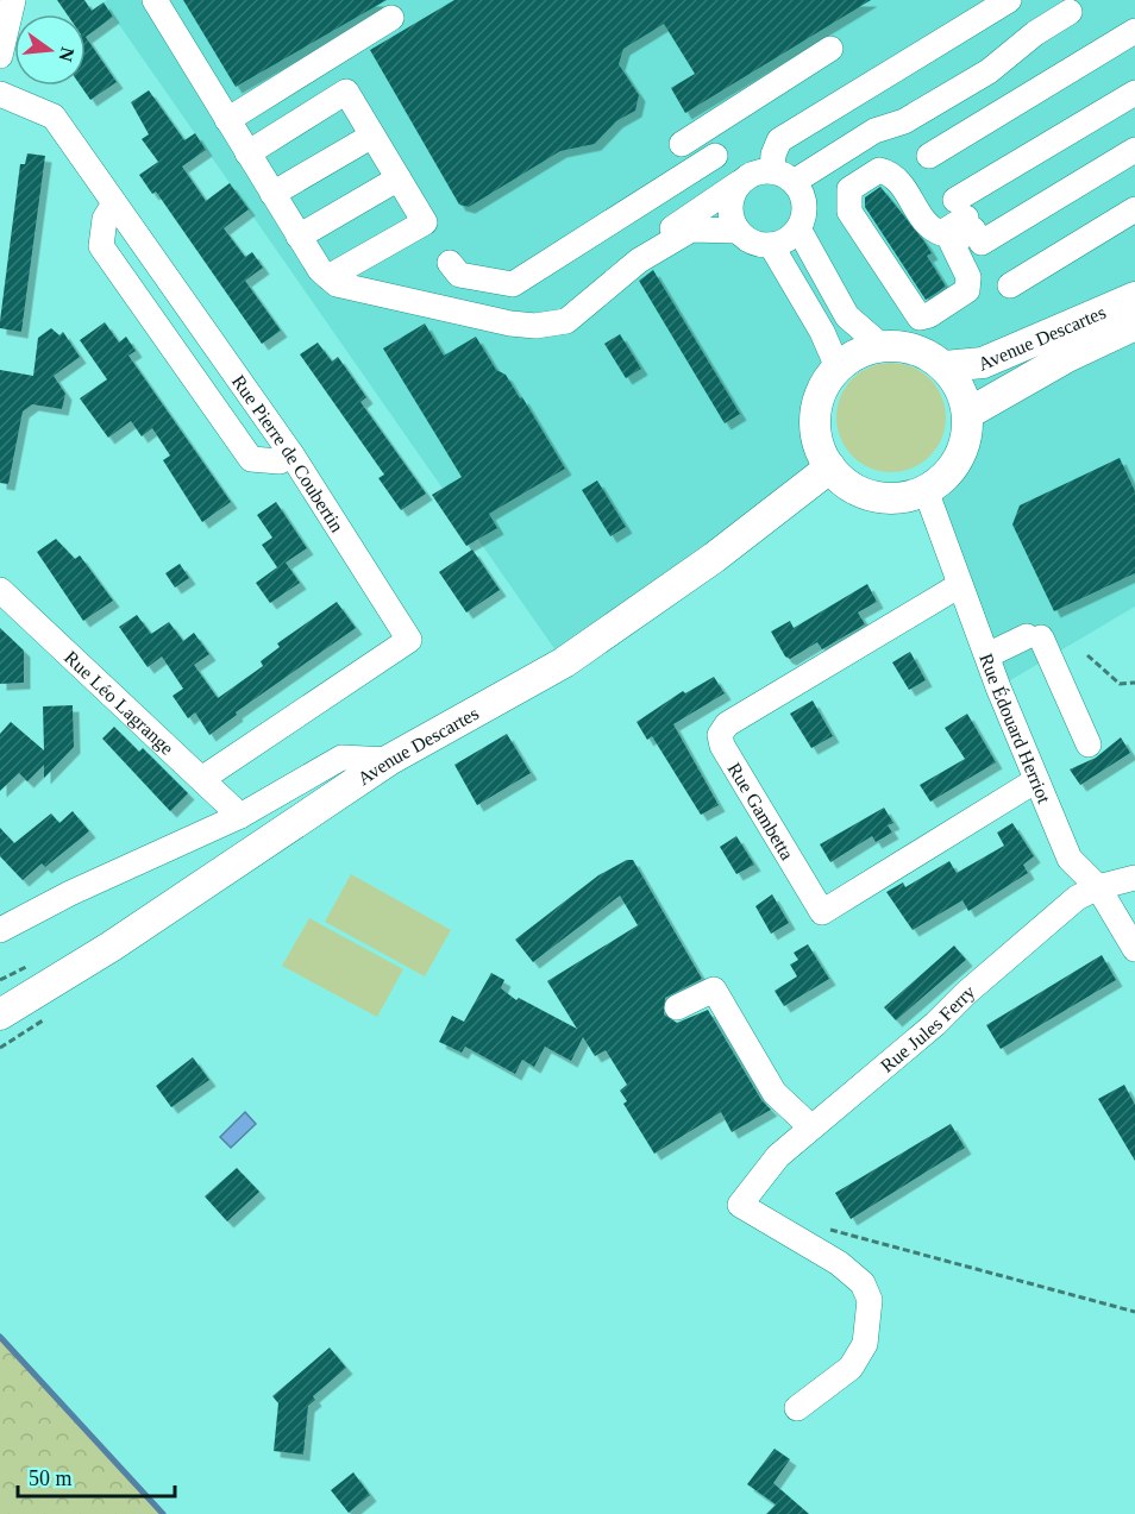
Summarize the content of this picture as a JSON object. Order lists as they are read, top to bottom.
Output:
{
  "streets": {
    "main road": ["Avenue Descartes"],
    "street": [
      "Rue Pierre de Coubertin",
      "Rue Léo Lagrange",
      "Rue Édouard Herriot",
      "Rue Gambetta",
      "Rue Jules Ferry"
    ]
  },
  "crossings": [
    ["Avenue Descartes", "Rue Édouard Herriot"],
    ["Rue Pierre de Coubertin", "Rue Léo Lagrange"],
    ["Rue Édouard Herriot", "Rue Gambetta"],
    ["Rue Édouard Herriot", "Rue Jules Ferry"]
  ],
  "scale_bar": "50 m",
  "north": "right"
}
